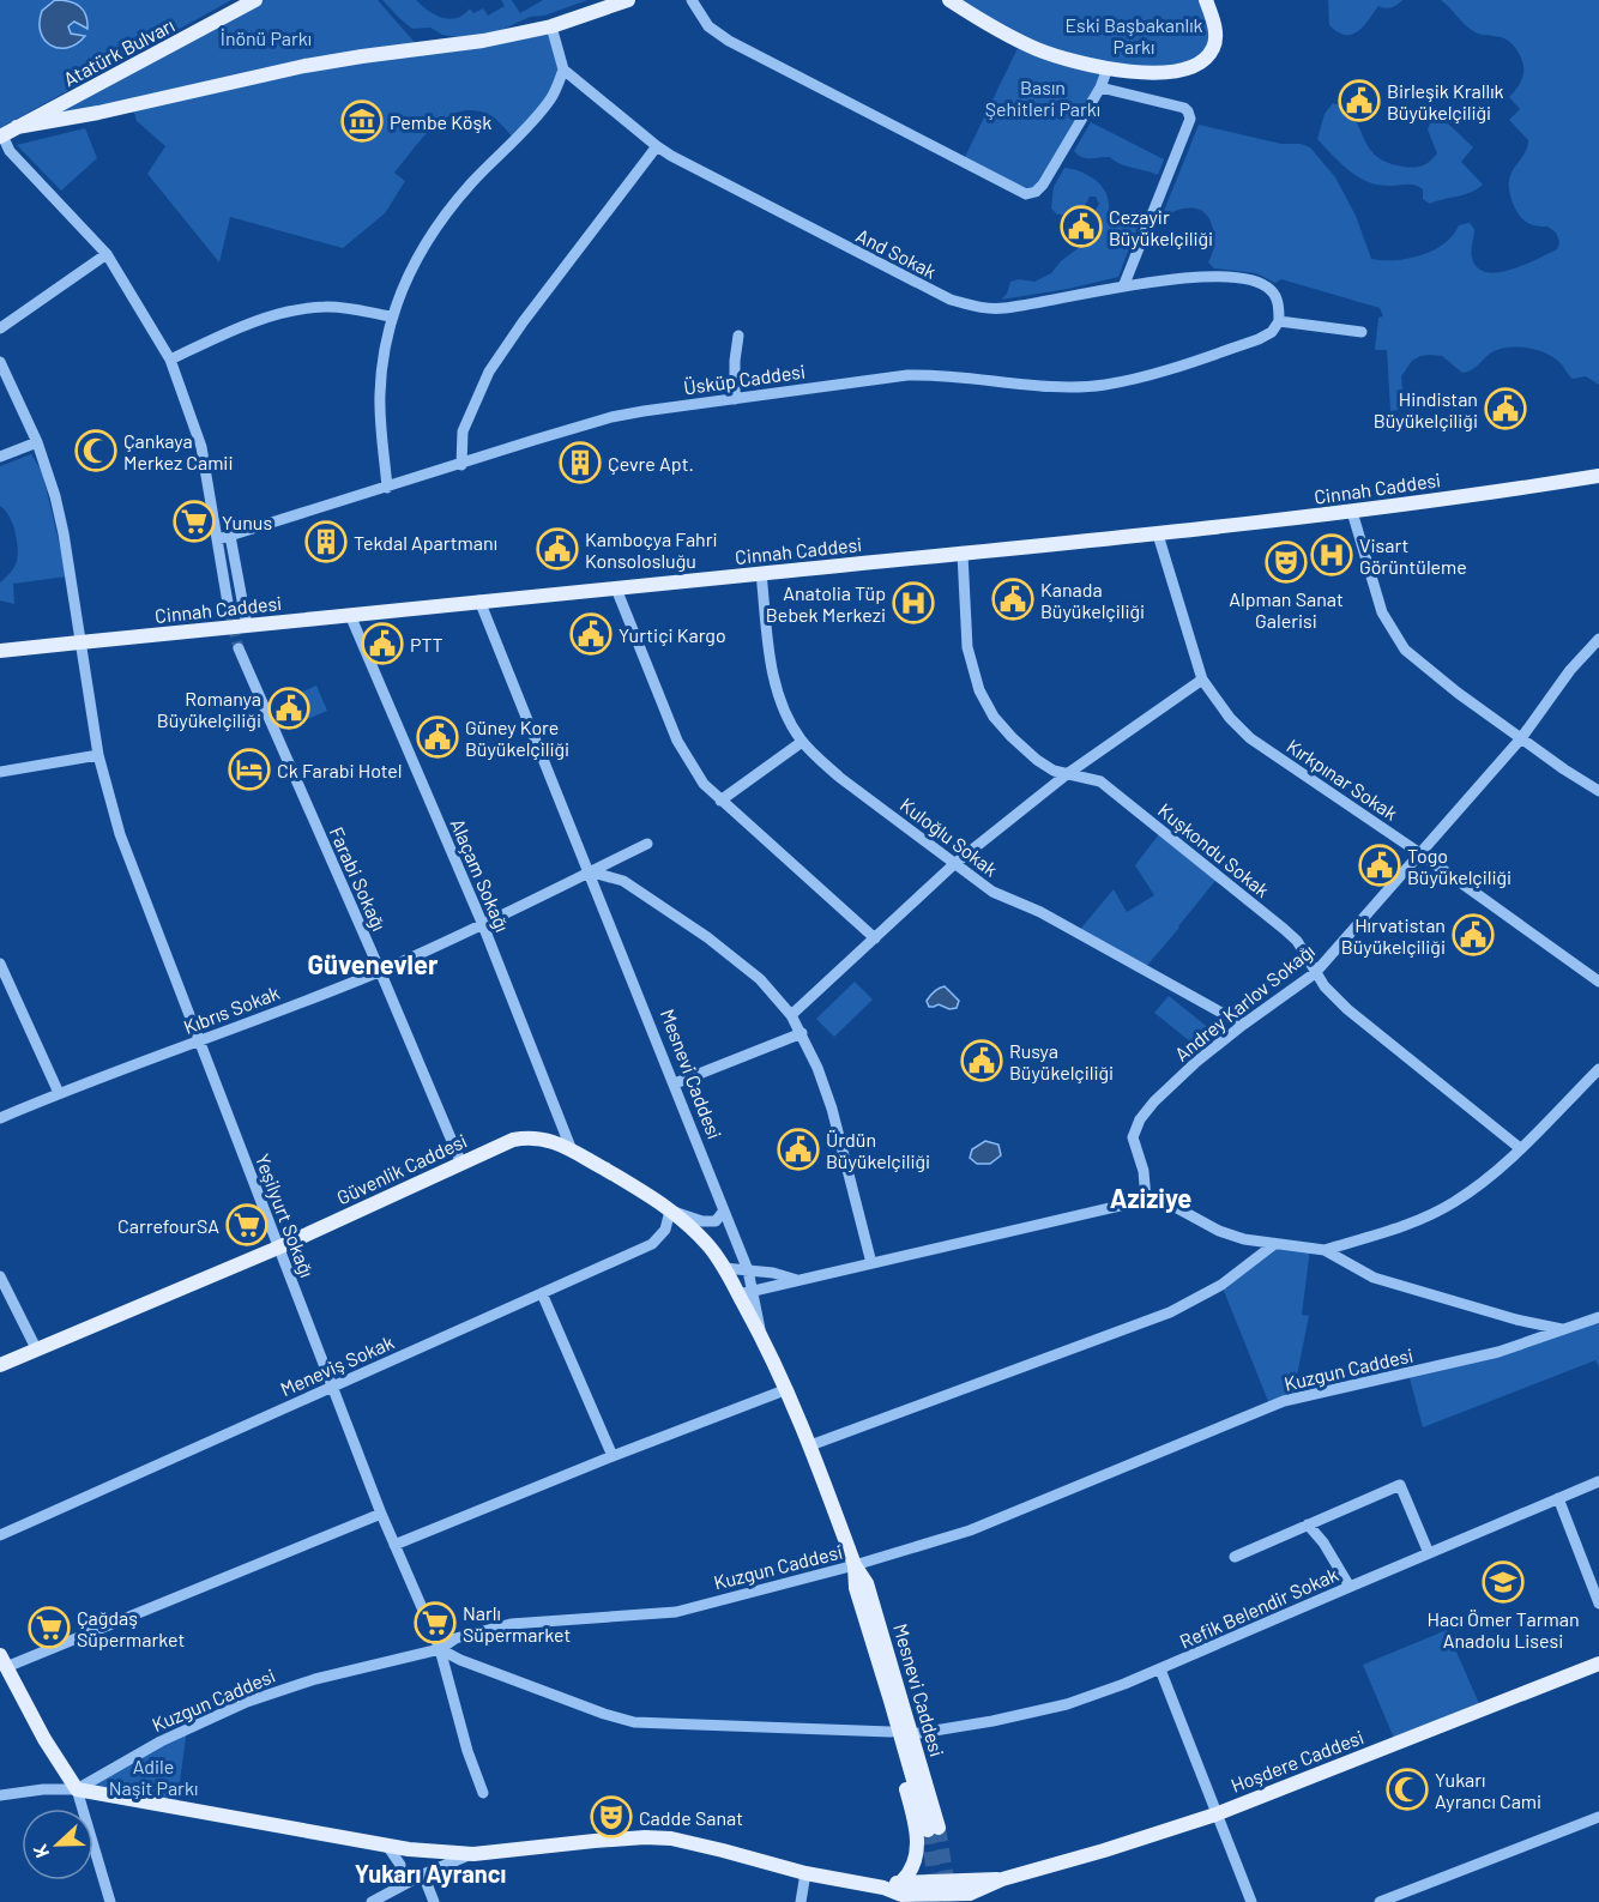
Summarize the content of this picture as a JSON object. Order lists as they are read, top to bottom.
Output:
{
  "streets": {
    "main road": [
      "Atatürk Bulvarı",
      "Cinnah Caddesi",
      "Mesnevi Caddesi",
      "Güvenlik Caddesi",
      "Hoşdere Caddesi"
    ],
    "street": [
      "And Sokak",
      "Üsküp Caddesi",
      "Kırkpınar Sokak",
      "Kuloğlu Sokak",
      "Kuşkondu Sokak",
      "Alaçam Sokağı",
      "Farabi Sokağı",
      "Andrey Karlov Sokağı",
      "Kıbrıs Sokak",
      "Yeşilyurt Sokağı",
      "Meneviş Sokak",
      "Kuzgun Caddesi",
      "Refik Belendir Sokak"
    ]
  },
  "crossings": [
    ["And Sokak", "Üsküp Caddesi"],
    ["Cinnah Caddesi", "Kırkpınar Sokak"],
    ["Cinnah Caddesi", "Kuloğlu Sokak"],
    ["Cinnah Caddesi", "Kuşkondu Sokak"],
    ["Cinnah Caddesi", "Alaçam Sokağı"],
    ["Cinnah Caddesi", "Mesnevi Caddesi"],
    ["Cinnah Caddesi", "Yeşilyurt Sokağı"],
    ["Kırkpınar Sokak", "Andrey Karlov Sokağı"],
    ["Kuloğlu Sokak", "Andrey Karlov Sokağı"],
    ["Kuşkondu Sokak", "Andrey Karlov Sokağı"],
    ["Alaçam Sokağı", "Kıbrıs Sokak"],
    ["Alaçam Sokağı", "Güvenlik Caddesi"],
    ["Farabi Sokağı", "Kıbrıs Sokak"],
    ["Farabi Sokağı", "Güvenlik Caddesi"],
    ["Kıbrıs Sokak", "Mesnevi Caddesi"],
    ["Kıbrıs Sokak", "Yeşilyurt Sokağı"],
    ["Mesnevi Caddesi", "Güvenlik Caddesi"],
    ["Mesnevi Caddesi", "Kuzgun Caddesi"],
    ["Mesnevi Caddesi", "Refik Belendir Sokak"],
    ["Güvenlik Caddesi", "Yeşilyurt Sokağı"],
    ["Güvenlik Caddesi", "Meneviş Sokak"],
    ["Yeşilyurt Sokağı", "Meneviş Sokak"],
    ["Yeşilyurt Sokağı", "Kuzgun Caddesi"]
  ],
  "districts": ["Güvenevler", "Aziziye", "Yukarı Ayrancı"],
  "parks": [
    "Eski Başbakanlık Parkı",
    "İnönü Parkı",
    "Basın Şehitleri Parkı",
    "Adile Naşit Parkı"
  ],
  "places": {
    "public building": [
      "Birleşik Krallık Büyükelçiliği",
      "Cezayir Büyükelçiliği",
      "Hindistan Büyükelçiliği",
      "Kamboçya Fahri Konsolosluğu",
      "Kanada Büyükelçiliği",
      "Yurtiçi Kargo",
      "PTT",
      "Romanya Büyükelçiliği",
      "Güney Kore Büyükelçiliği",
      "Togo Büyükelçiliği",
      "Hırvatistan Büyükelçiliği",
      "Rusya Büyükelçiliği",
      "Ürdün Büyükelçiliği"
    ],
    "museum": ["Pembe Köşk"],
    "mosque": ["Çankaya Merkez Camii", "Yukarı Ayrancı Cami"],
    "building": ["Çevre Apt.", "Tekdal Apartmanı"],
    "supermarket": [
      "Yunus",
      "CarrefourSA",
      "Narlı Süpermarket",
      "Çağdaş Süpermarket"
    ],
    "hospital": ["Visart Görüntüleme", "Anatolia Tüp Bebek Merkezi"],
    "theatre": ["Alpman Sanat Galerisi", "Cadde Sanat"],
    "hotel": ["Ck Farabi Hotel"],
    "school or university": ["Hacı Ömer Tarman Anadolu Lisesi"]
  },
  "north": "left"
}
